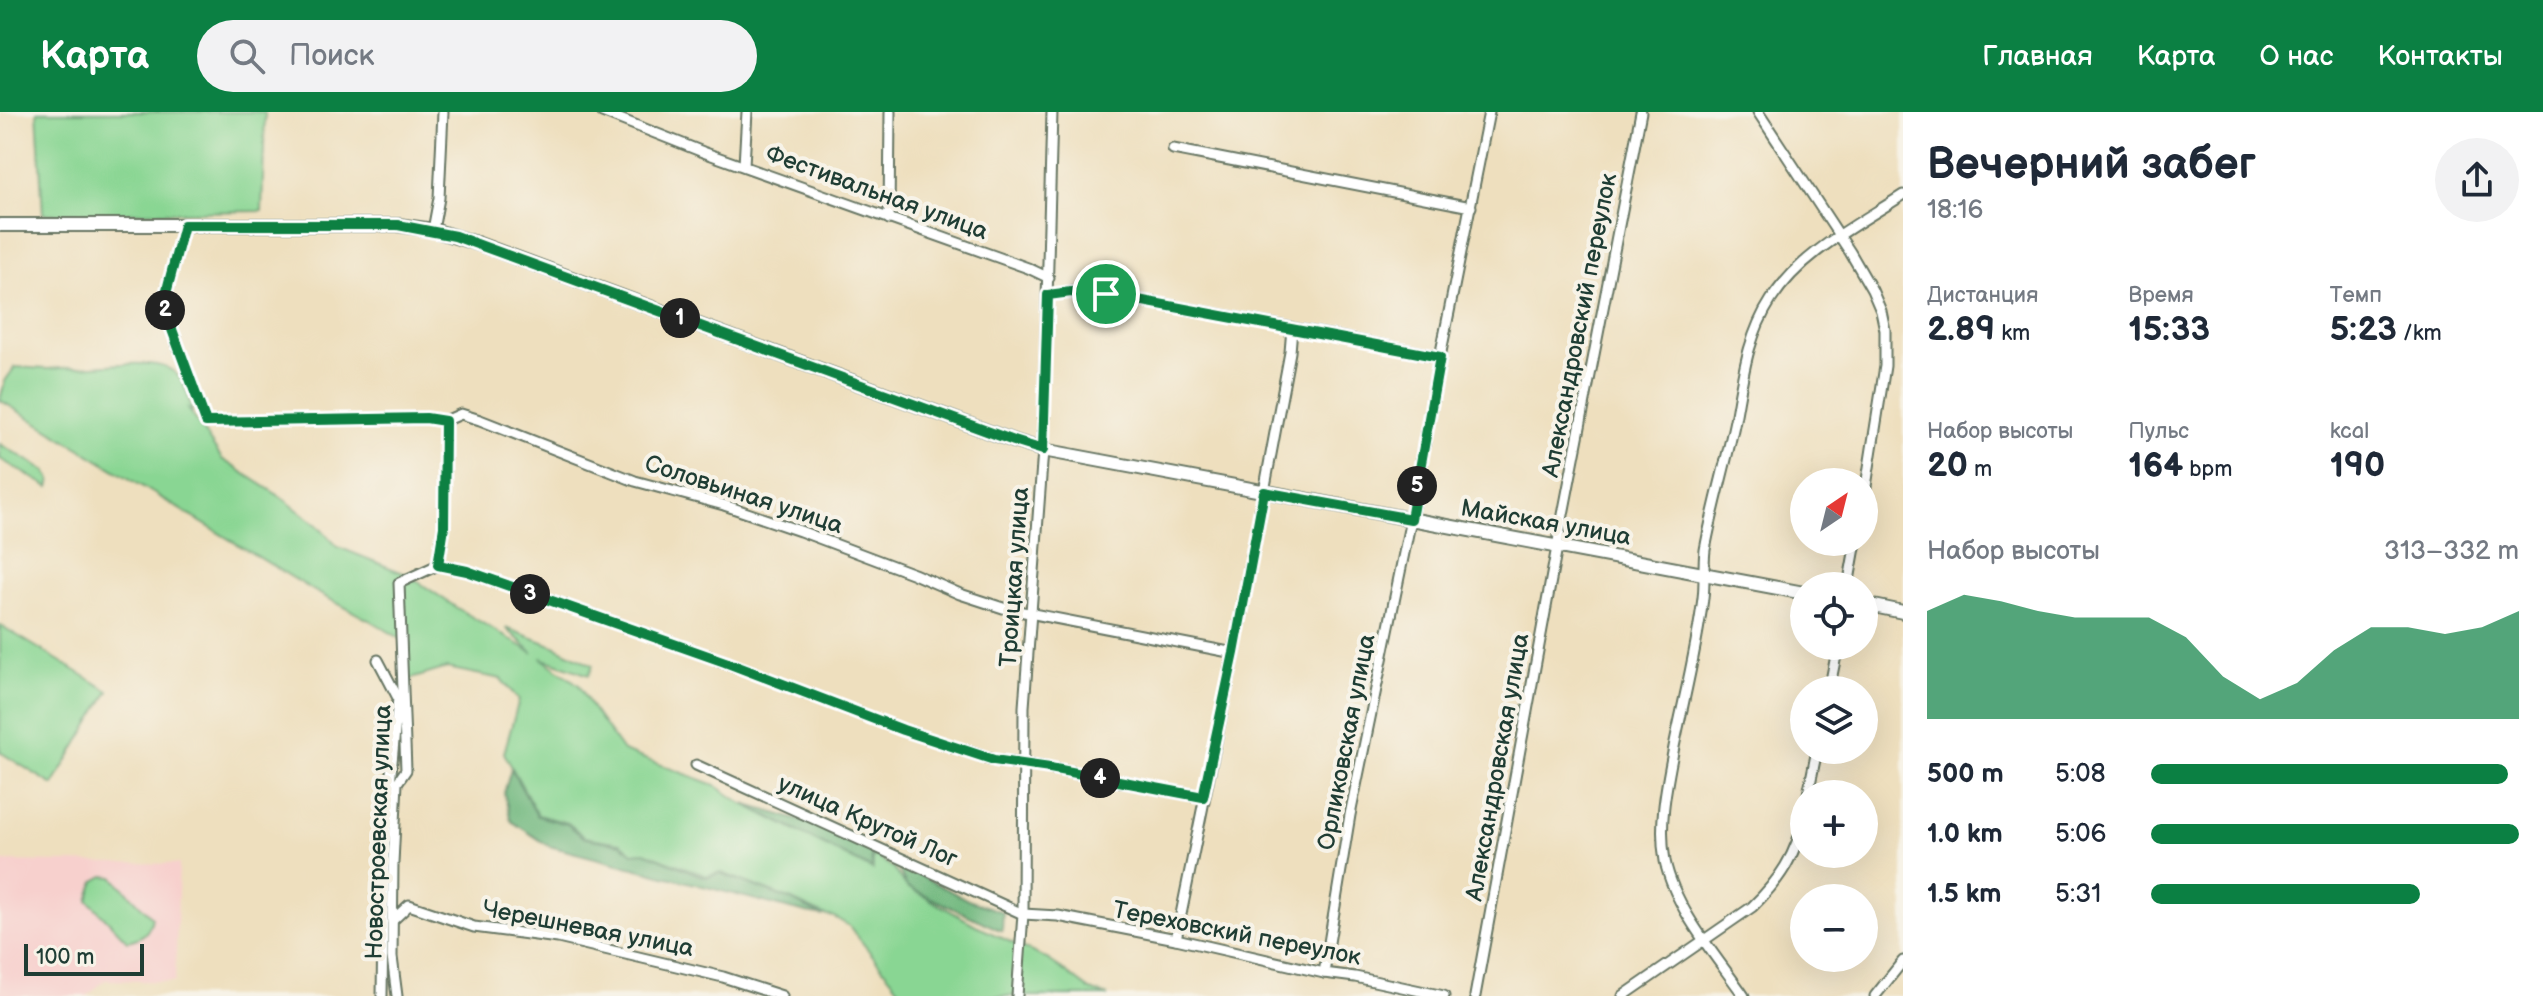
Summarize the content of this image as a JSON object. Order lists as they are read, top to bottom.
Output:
{
  "streets": {
    "street": [
      "Фестивальная улица",
      "Александровский переулок",
      "Соловьиная улица",
      "Майская улица",
      "Троицкая улица",
      "Орликовская улица",
      "Александровская улица",
      "улица Крутой Лог",
      "Новостроевская улица",
      "Черешневая улица",
      "Тереховский переулок"
    ]
  },
  "crossings": [
    ["Фестивальная улица", "Троицкая улица"],
    ["Александровский переулок", "Майская улица"],
    ["Александровский переулок", "Александровская улица"],
    ["Соловьиная улица", "Троицкая улица"],
    ["Майская улица", "Троицкая улица"],
    ["Майская улица", "Орликовская улица"],
    ["Майская улица", "Александровская улица"],
    ["Троицкая улица", "улица Крутой Лог"],
    ["Троицкая улица", "Тереховский переулок"],
    ["Орликовская улица", "Тереховский переулок"],
    ["улица Крутой Лог", "Тереховский переулок"],
    ["Новостроевская улица", "Черешневая улица"]
  ],
  "scale_bar": "100 m",
  "north": "top right",
  "page": {
    "header": "Карта",
    "search": "Поиск",
    "nav": [
      "Главная",
      "Карта",
      "О нас",
      "Контакты"
    ],
    "heading": ["Вечерний забег", "18:16"],
    "stats": [
      ["Дистанция", "2.89 km"],
      ["Время", "15:33"],
      ["Темп", "5:23 /km"],
      ["Набор высоты", "20 m"],
      ["Пульс", "164 bpm"],
      ["kcal", "190"]
    ],
    "pins": [
      "2",
      "1",
      "5",
      "3",
      "4"
    ],
    "map_buttons": ["+", "−"],
    "chart": ["Набор высоты", "313–332 m"],
    "list": [
      {
        "name": "500 m",
        "note": "5:08"
      },
      {
        "name": "1.0 km",
        "note": "5:06"
      },
      {
        "name": "1.5 km",
        "note": "5:31"
      }
    ],
    "scale": "100 m"
  }
}
